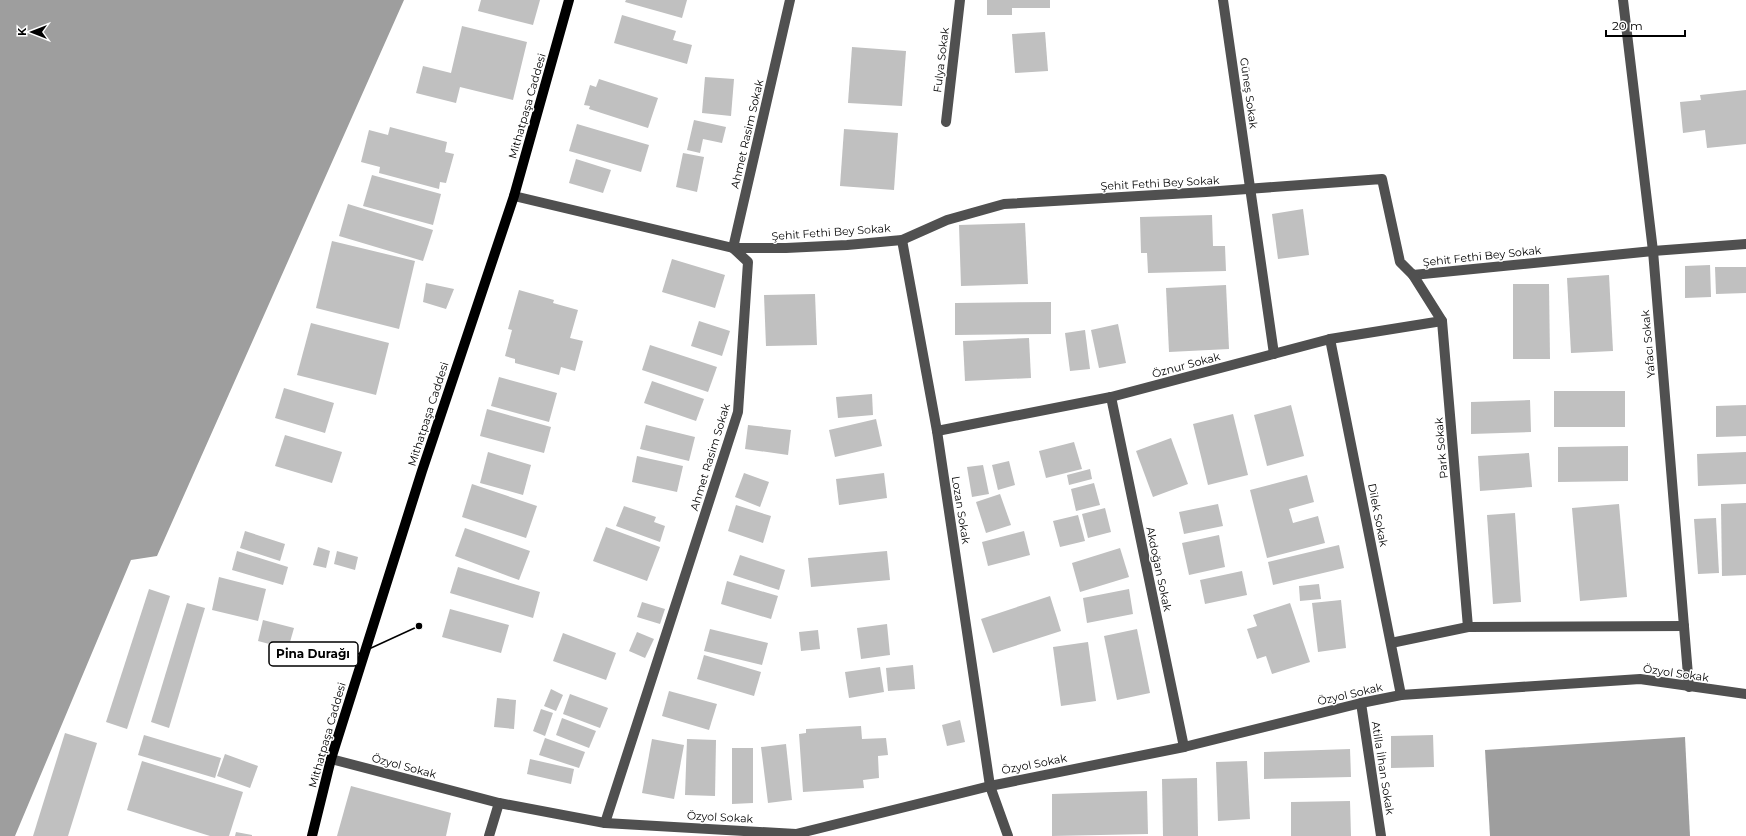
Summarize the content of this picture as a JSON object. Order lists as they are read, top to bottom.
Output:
{
  "streets": {
    "main road": ["Mithatpaşa Caddesi"],
    "street": [
      "Fulya Sokak",
      "Güneş Sokak",
      "Ahmet Rasim Sokak",
      "Şehit Fethi Bey Sokak",
      "Yafacı Sokak",
      "Öznur Sokak",
      "Park Sokak",
      "Lozan Sokak",
      "Dilek Sokak",
      "Akdoğan Sokak",
      "Özyol Sokak",
      "Atilla İlhan Sokak"
    ]
  },
  "crossings": [
    ["Güneş Sokak", "Şehit Fethi Bey Sokak"],
    ["Güneş Sokak", "Öznur Sokak"],
    ["Mithatpaşa Caddesi", "Şehit Fethi Bey Sokak"],
    ["Mithatpaşa Caddesi", "Özyol Sokak"],
    ["Ahmet Rasim Sokak", "Şehit Fethi Bey Sokak"],
    ["Ahmet Rasim Sokak", "Özyol Sokak"],
    ["Şehit Fethi Bey Sokak", "Yafacı Sokak"],
    ["Şehit Fethi Bey Sokak", "Park Sokak"],
    ["Şehit Fethi Bey Sokak", "Lozan Sokak"],
    ["Yafacı Sokak", "Özyol Sokak"],
    ["Öznur Sokak", "Park Sokak"],
    ["Öznur Sokak", "Lozan Sokak"],
    ["Öznur Sokak", "Dilek Sokak"],
    ["Öznur Sokak", "Akdoğan Sokak"],
    ["Lozan Sokak", "Özyol Sokak"],
    ["Dilek Sokak", "Özyol Sokak"],
    ["Akdoğan Sokak", "Özyol Sokak"],
    ["Özyol Sokak", "Atilla İlhan Sokak"]
  ],
  "places": ["Pina Durağı"],
  "scale_bar": "20 m",
  "north": "left"
}
